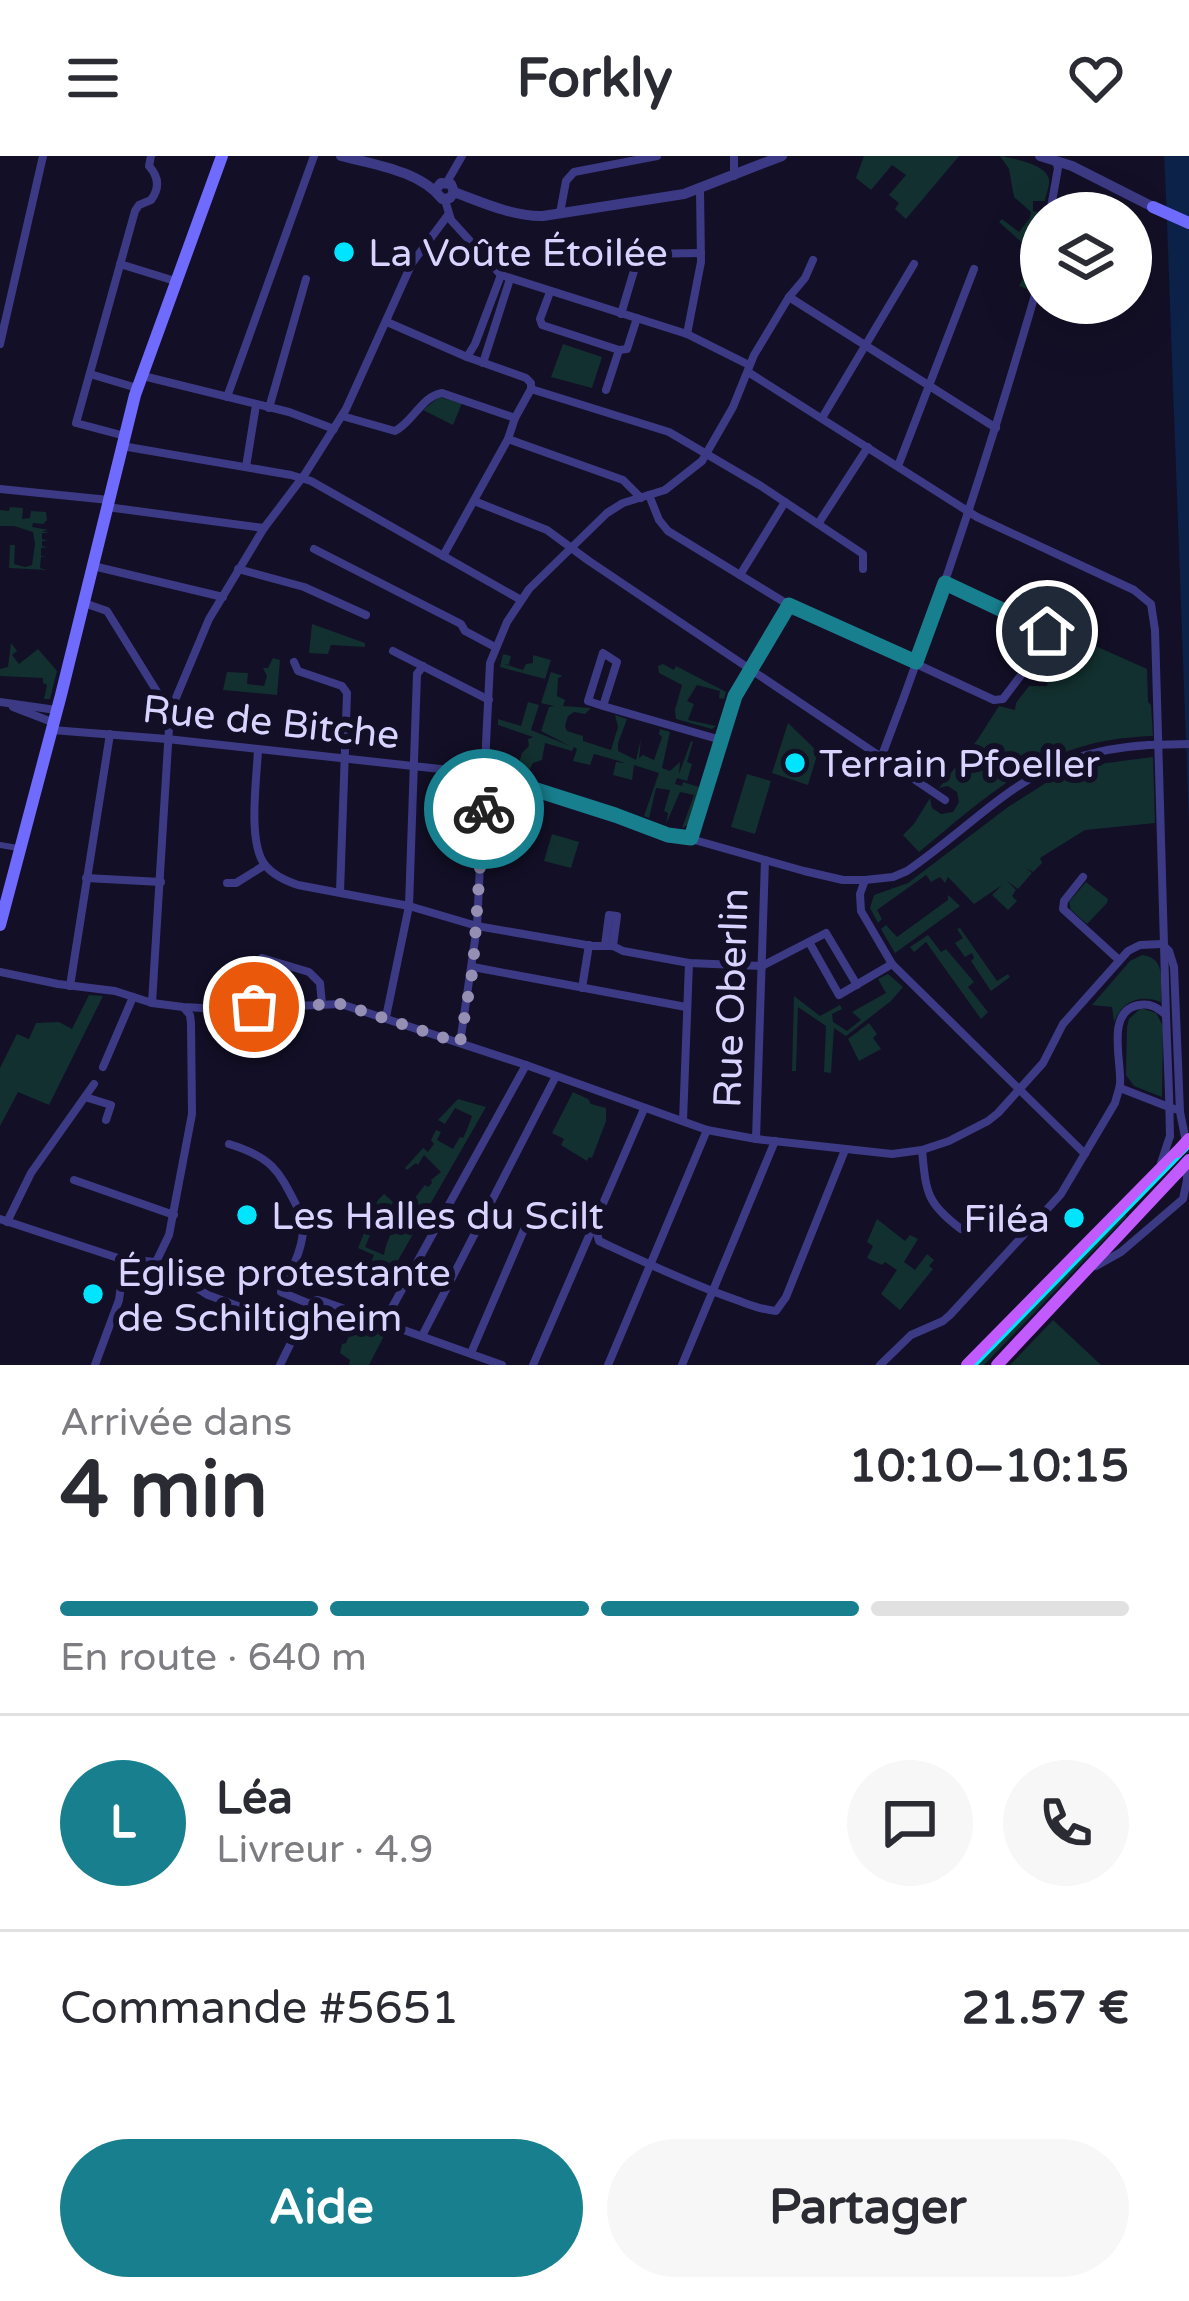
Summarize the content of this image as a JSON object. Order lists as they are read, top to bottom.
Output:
{
  "streets": {
    "street": ["Rue de Bitche", "Rue Oberlin"]
  },
  "crossings": [
    ["Rue de Bitche", "Rue Oberlin"]
  ],
  "places": [
    "La Voûte Étoilée",
    "Terrain Pfoeller",
    "Les Halles du Scilt",
    "Filéa",
    "Église protestante de Schiltigheim"
  ],
  "page": {
    "header": "Forkly",
    "heading": ["4 min", "Arrivée dans", "10:10–10:15"],
    "panel": [
      "Léa",
      "Livreur · 4.9",
      "Commande #5651",
      "21.57 €"
    ],
    "bar": "En route · 640 m",
    "round": "L",
    "buttons": ["Aide", "Partager"]
  }
}
